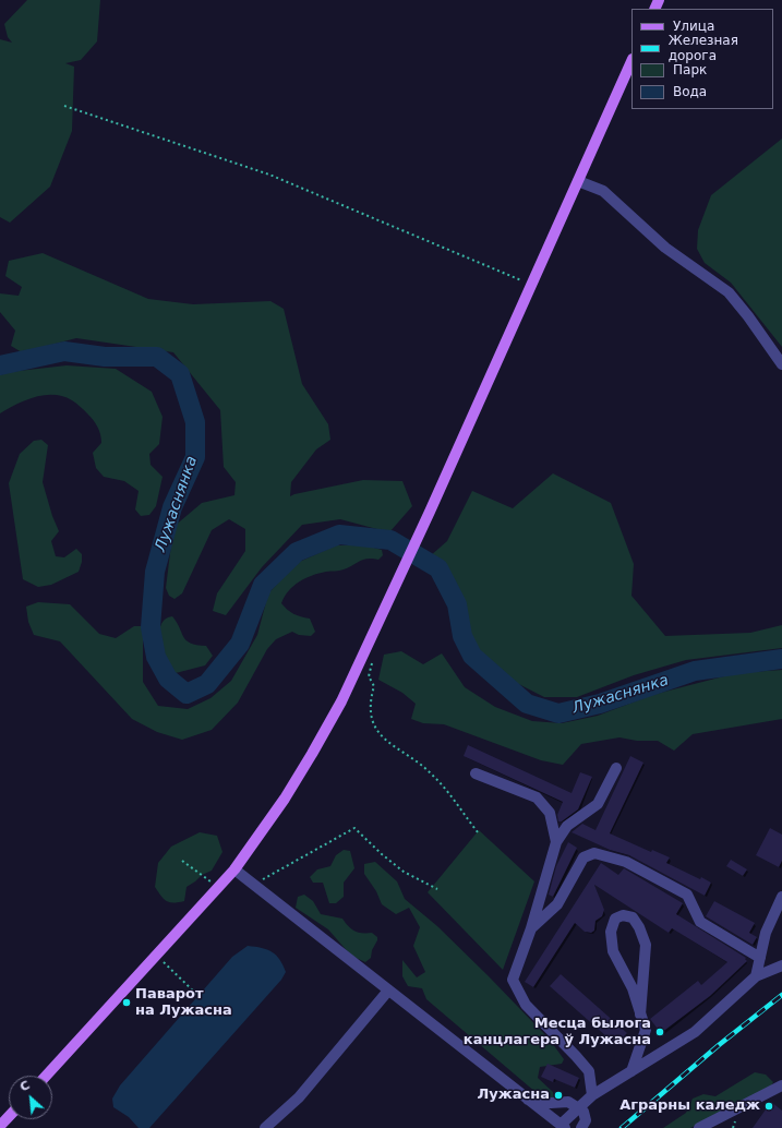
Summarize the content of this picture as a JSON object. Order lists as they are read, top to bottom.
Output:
{
  "water": ["Лужаснянка"],
  "places": [
    "Паварот на Лужасна",
    "Месца былога канцлагера ў Лужасна",
    "Лужасна",
    "Аграрны каледж"
  ],
  "legend": [
    "Улица",
    "Железная дорога",
    "Парк",
    "Вода"
  ],
  "north": "top left"
}
